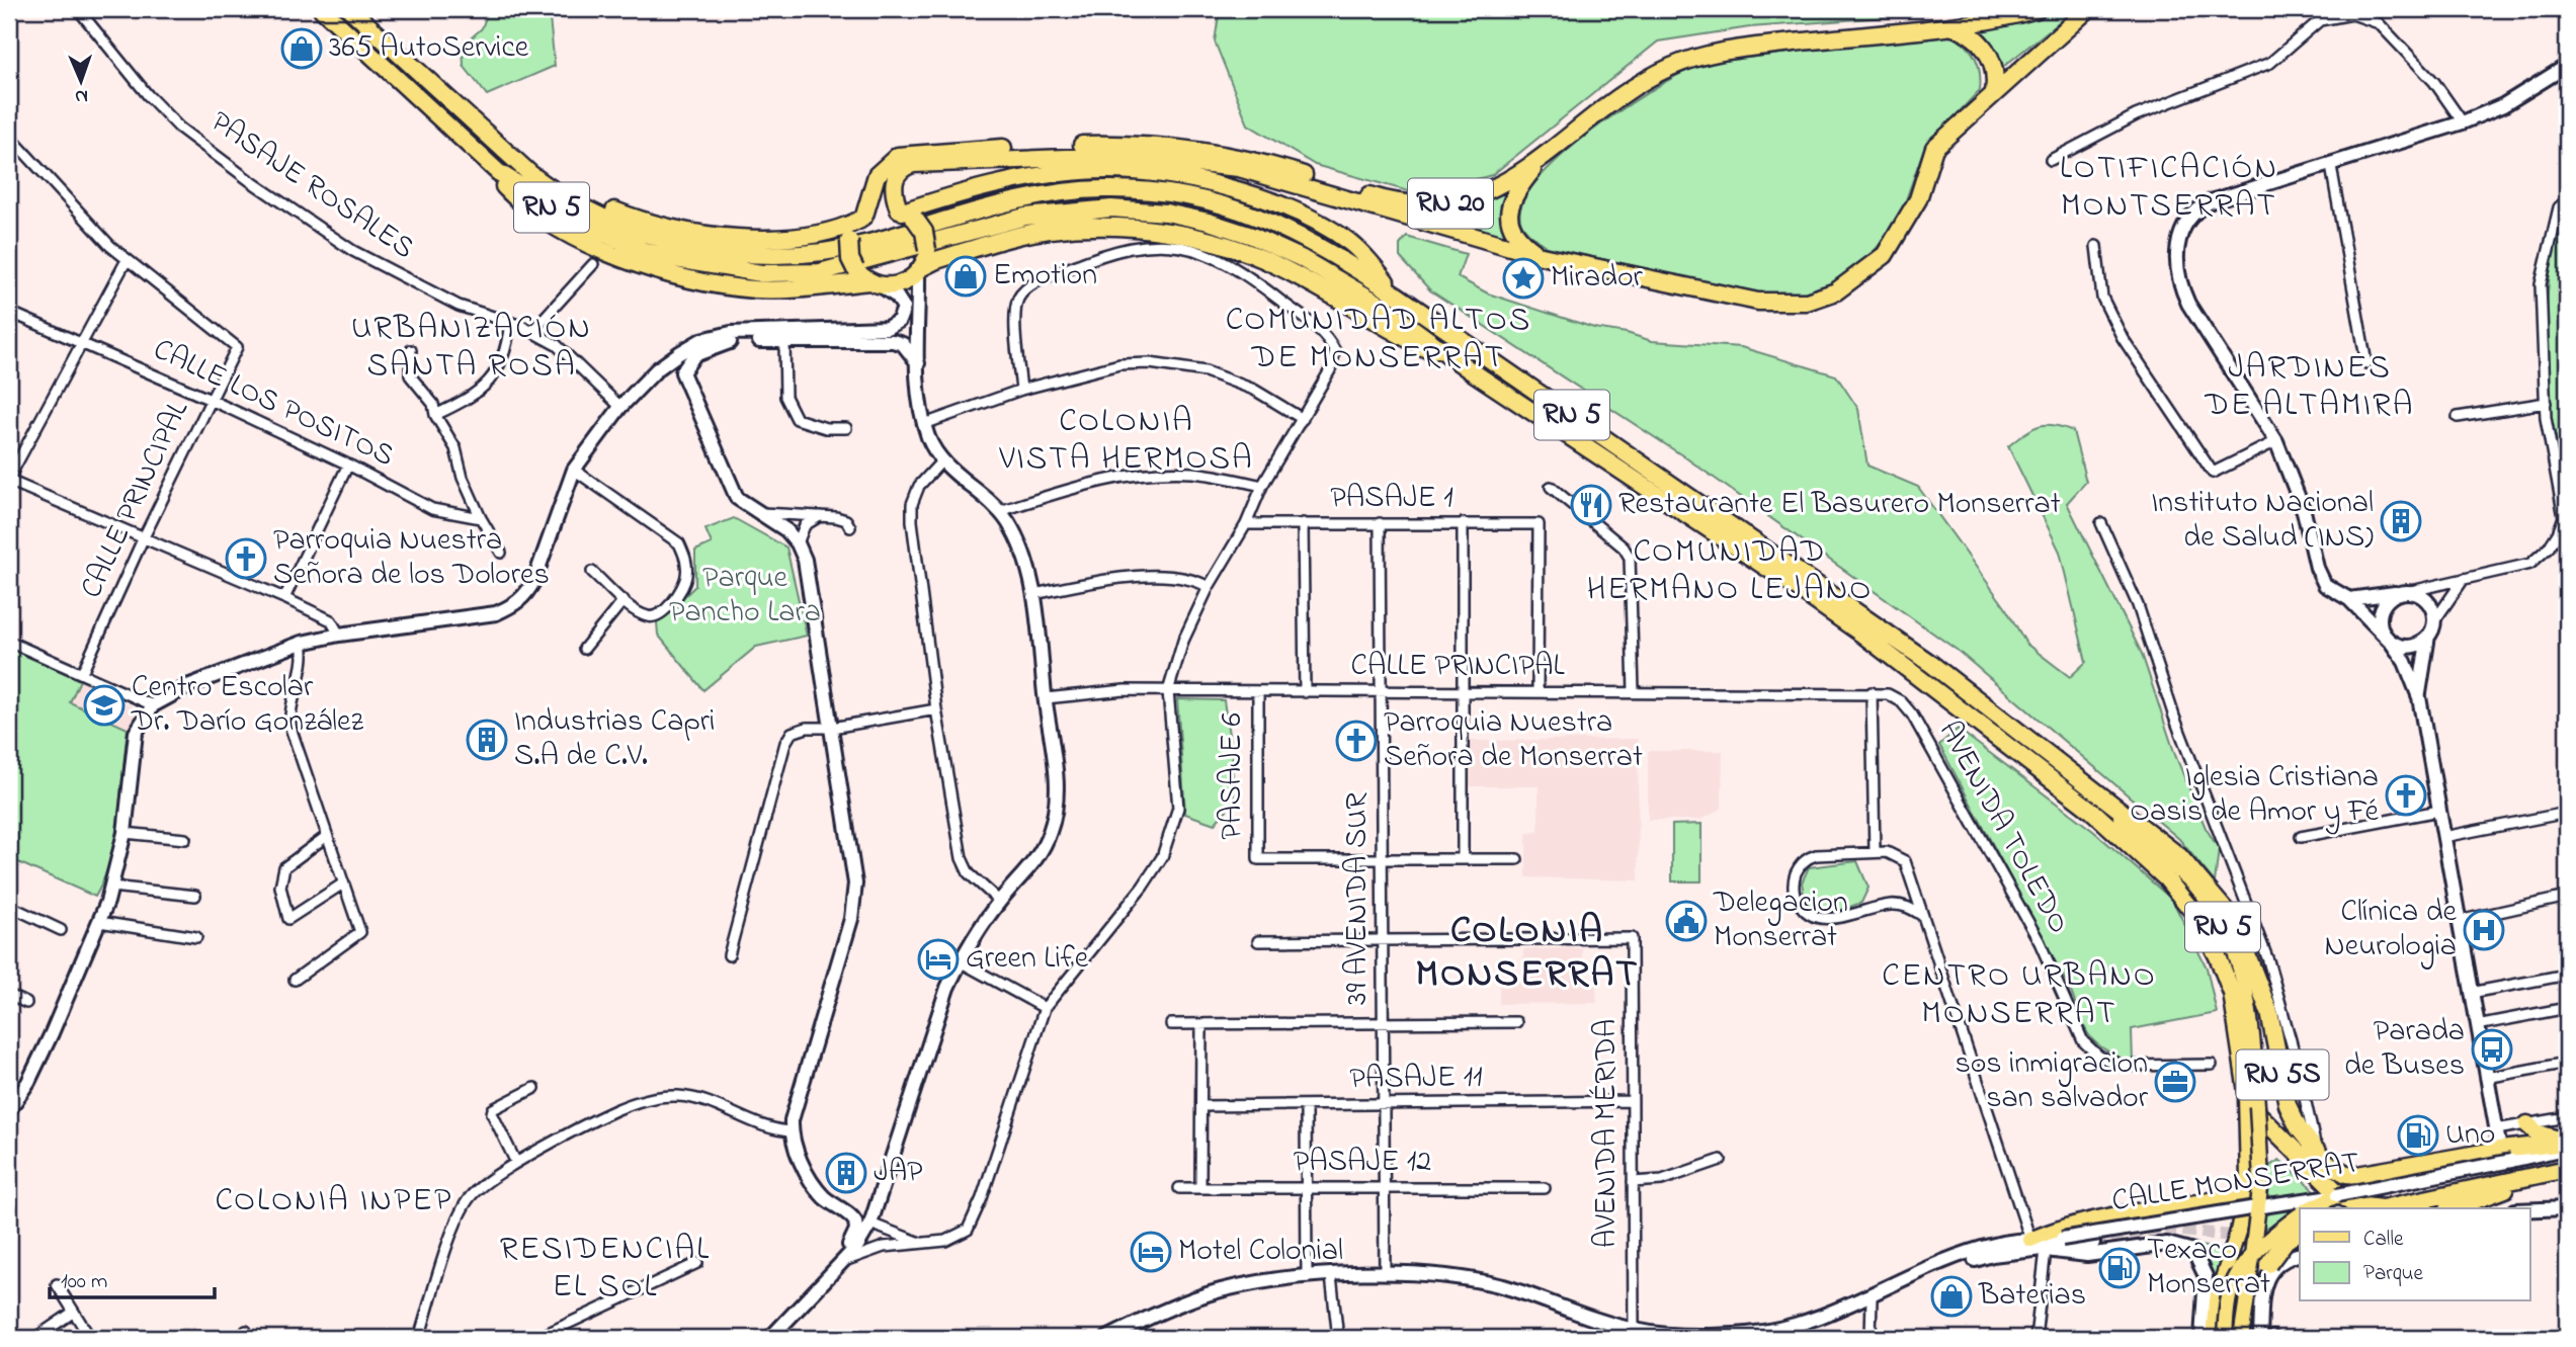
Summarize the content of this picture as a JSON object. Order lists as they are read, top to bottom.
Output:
{
  "streets": {
    "highway": ["RN 20", "RN 5", "RN 5S"],
    "street": [
      "PASAJE ROSALES",
      "CALLE LOS POSITOS",
      "PASAJE 1",
      "CALLE PRINCIPAL",
      "PASAJE 6",
      "AVENIDA TOLEDO",
      "39 AVENIDA SUR",
      "PASAJE 11",
      "AVENIDA MÉRIDA",
      "PASAJE 12",
      "CALLE MONSERRAT"
    ]
  },
  "crossings": [
    ["RN 5", "RN 5S"],
    ["CALLE LOS POSITOS", "CALLE PRINCIPAL"],
    ["PASAJE 1", "CALLE PRINCIPAL"],
    ["PASAJE 1", "39 AVENIDA SUR"],
    ["CALLE PRINCIPAL", "PASAJE 6"],
    ["CALLE PRINCIPAL", "AVENIDA TOLEDO"],
    ["CALLE PRINCIPAL", "39 AVENIDA SUR"],
    ["PASAJE 6", "39 AVENIDA SUR"],
    ["39 AVENIDA SUR", "PASAJE 11"],
    ["39 AVENIDA SUR", "AVENIDA MÉRIDA"],
    ["39 AVENIDA SUR", "PASAJE 12"],
    ["39 AVENIDA SUR", "CALLE MONSERRAT"],
    ["RN 5S", "CALLE MONSERRAT"],
    ["PASAJE 11", "AVENIDA MÉRIDA"],
    ["AVENIDA MÉRIDA", "CALLE MONSERRAT"]
  ],
  "districts": [
    "LOTIFICACIÓN MONTSERRAT",
    "COMUNIDAD ALTOS DE MONSERRAT",
    "URBANIZACIÓN SANTA ROSA",
    "JARDINES DE ALTAMIRA",
    "COLONIA VISTA HERMOSA",
    "COMUNIDAD HERMANO LEJANO",
    "COLONIA MONSERRAT",
    "CENTRO URBANO MONSERRAT",
    "COLONIA INPEP",
    "RESIDENCIAL EL SOL"
  ],
  "parks": ["Parque Pancho Lara"],
  "places": {
    "shop": ["365 AutoService", "Emotion", "Baterias"],
    "place": ["Mirador"],
    "restaurant": ["Restaurante El Basurero Monserrat"],
    "building": ["Instituto Nacional de Salud (INS)", "Industrias Capri S.A de C.V.", "JAP"],
    "church": ["Parroquia Nuestra Señora de los Dolores", "Parroquia Nuestra Señora de Monserrat", "Iglesia Cristiana Oasis de Amor y Fé"],
    "school or university": ["Centro Escolar Dr. Darío González"],
    "public building": ["Delegacion Monserrat"],
    "hospital": ["Clínica de Neurologia"],
    "hotel": ["Green Life", "Motel Colonial"],
    "bus stop": ["Parada de Buses"],
    "office": ["sos inmigracion san salvador"],
    "fuel station": ["Uno", "Texaco Monserrat"]
  },
  "legend": ["Calle", "Parque"],
  "scale_bar": "100 m",
  "north": "bottom"
}
